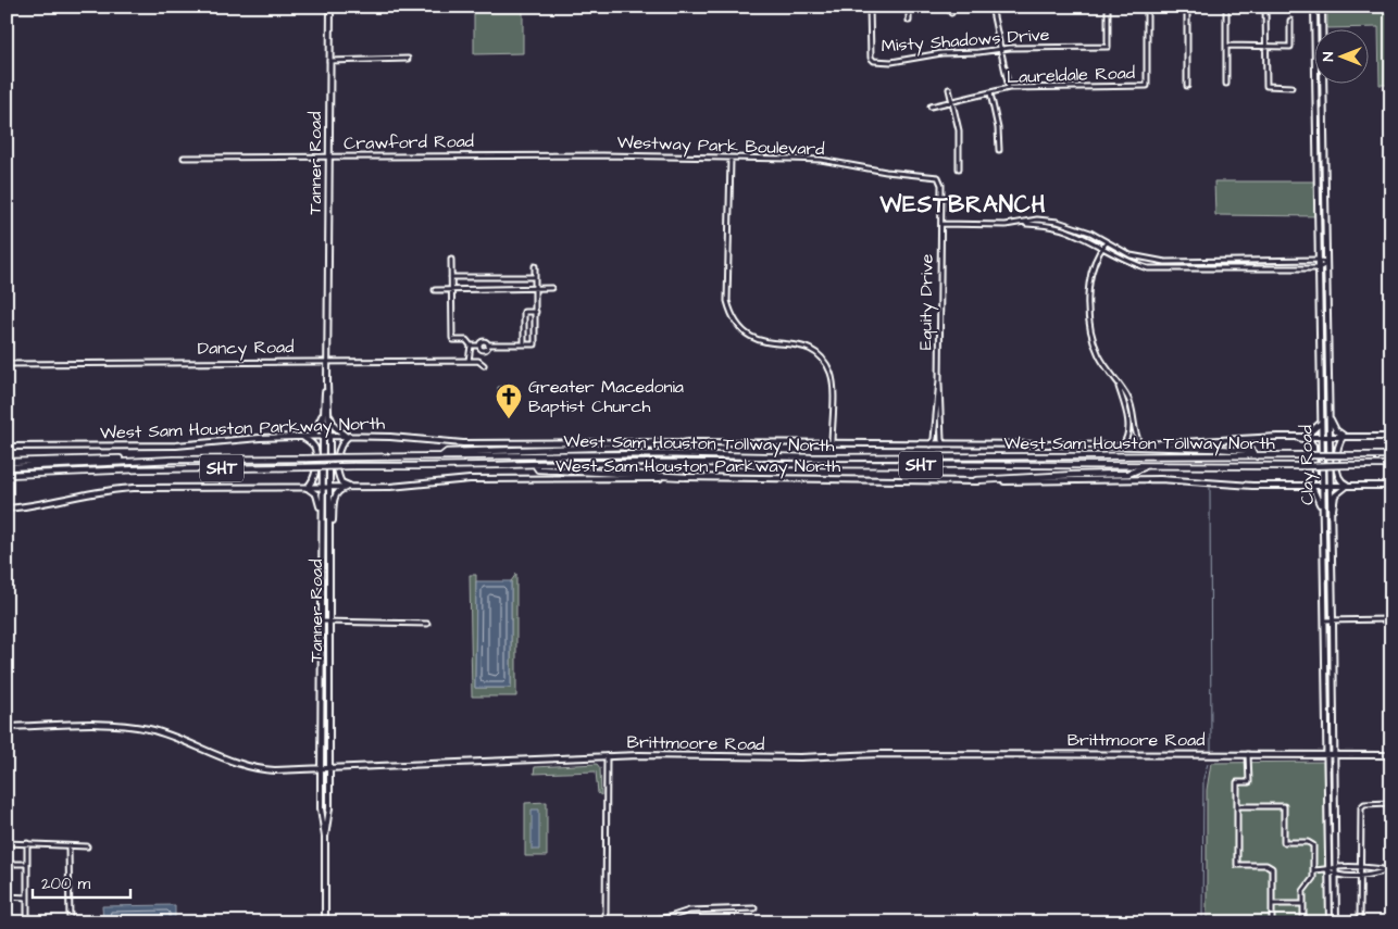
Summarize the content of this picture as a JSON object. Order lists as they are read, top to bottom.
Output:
{
  "streets": {
    "highway": ["West Sam Houston Tollway North", "SHT"],
    "main road": [
      "Tanner Road",
      "West Sam Houston Parkway North",
      "Clay Road",
      "Brittmoore Road"
    ],
    "street": [
      "Misty Shadows Drive",
      "Laureldale Road",
      "Crawford Road",
      "Westway Park Boulevard",
      "Equity Drive",
      "Dancy Road"
    ]
  },
  "crossings": [
    ["Crawford Road", "Westway Park Boulevard"],
    ["Crawford Road", "Tanner Road"],
    ["Westway Park Boulevard", "Equity Drive"],
    ["Tanner Road", "Dancy Road"],
    ["Tanner Road", "West Sam Houston Parkway North"],
    ["Tanner Road", "Brittmoore Road"],
    ["Equity Drive", "West Sam Houston Parkway North"],
    ["West Sam Houston Parkway North", "Clay Road"],
    ["West Sam Houston Tollway North", "SHT"],
    ["Clay Road", "Brittmoore Road"]
  ],
  "districts": ["WESTBRANCH"],
  "places": {
    "church": ["Greater Macedonia Baptist Church"]
  },
  "scale_bar": "200 m",
  "north": "left"
}
